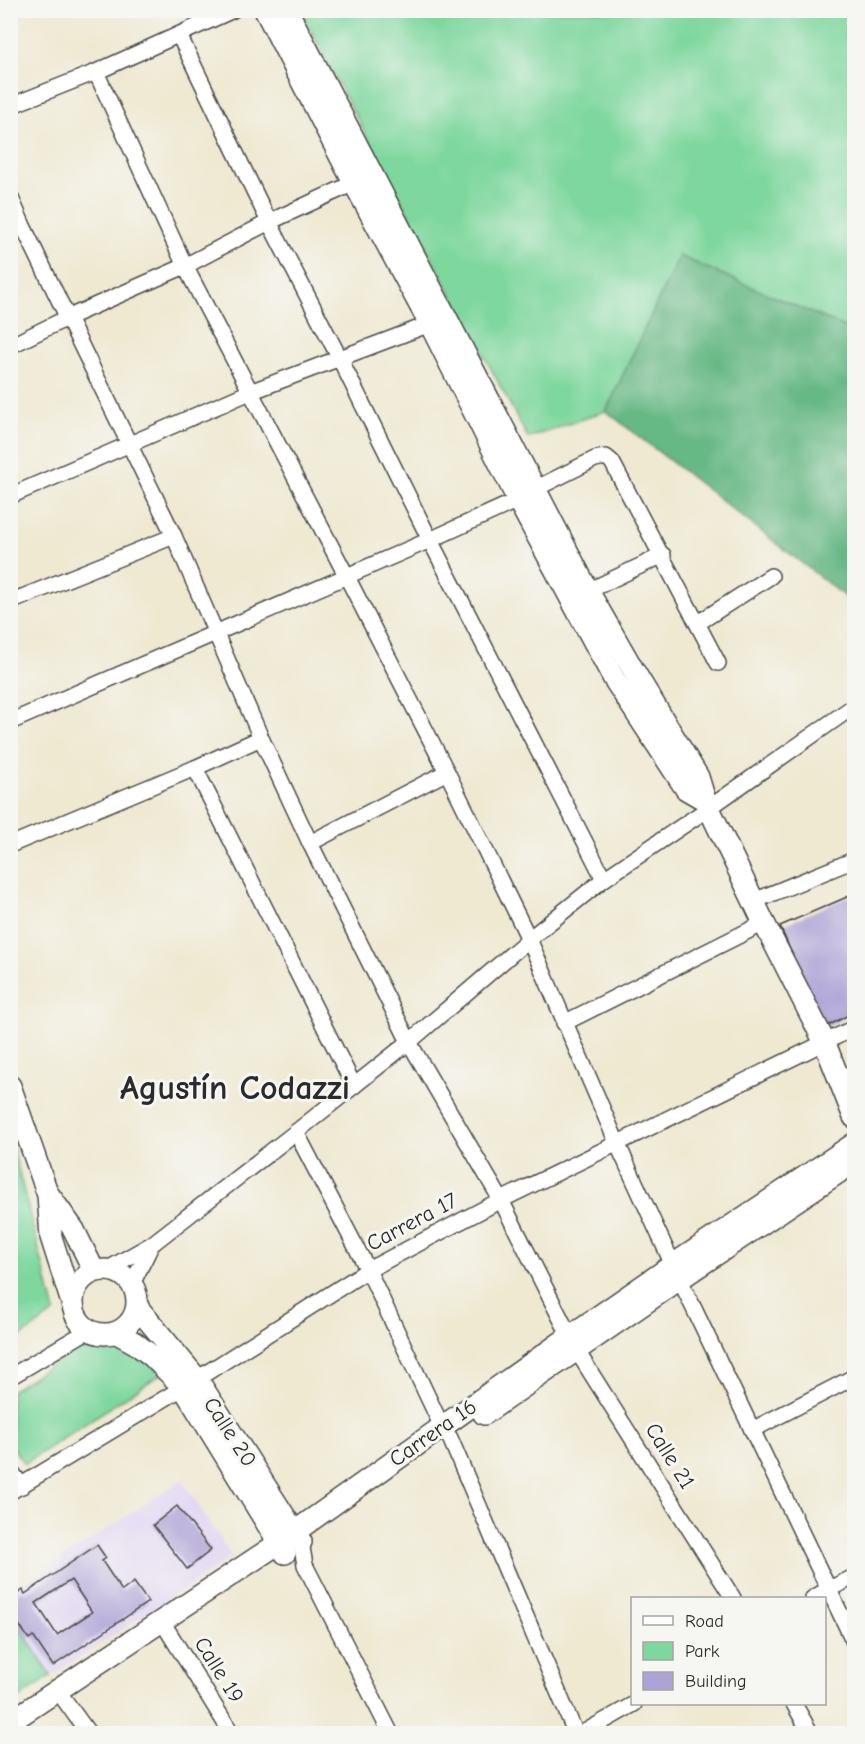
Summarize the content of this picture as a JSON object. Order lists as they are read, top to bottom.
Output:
{
  "streets": {
    "street": [
      "Carrera 17",
      "Calle 20",
      "Carrera 16",
      "Calle 21",
      "Calle 19"
    ]
  },
  "crossings": [
    ["Carrera 17", "Calle 20"],
    ["Carrera 17", "Calle 21"],
    ["Calle 20", "Carrera 16"],
    ["Carrera 16", "Calle 21"],
    ["Carrera 16", "Calle 19"]
  ],
  "districts": ["Agustín Codazzi"],
  "legend": ["Road", "Park", "Building"]
}
